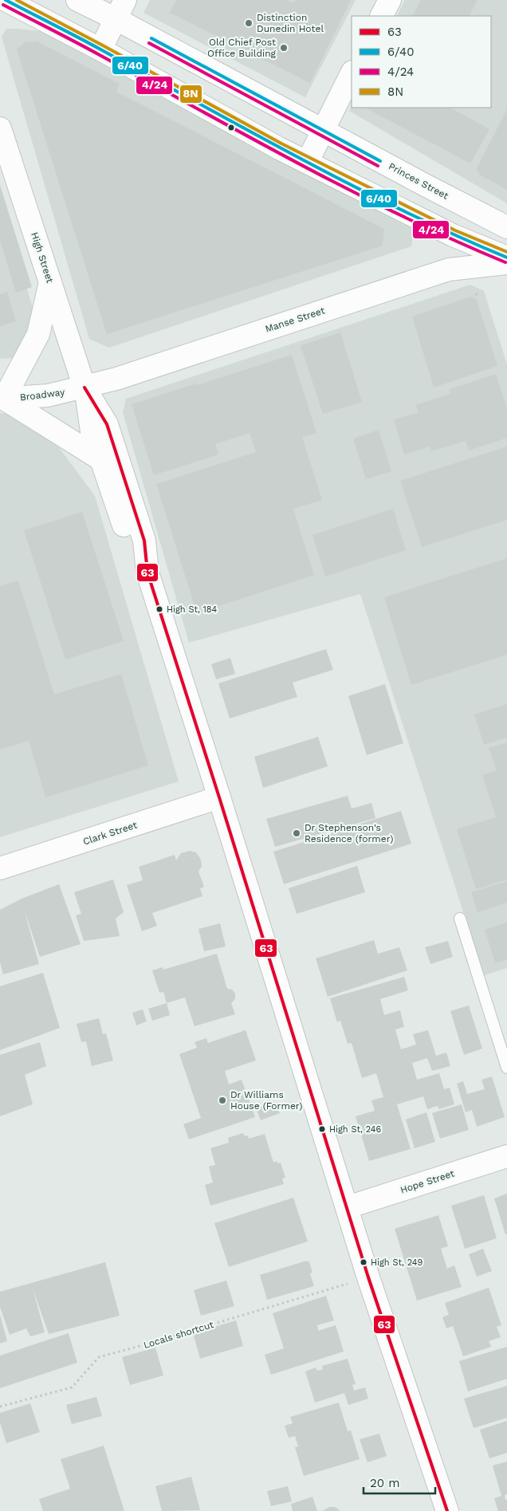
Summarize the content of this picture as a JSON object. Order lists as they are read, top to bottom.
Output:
{
  "streets": {
    "street": [
      "Princes Street",
      "High Street",
      "Manse Street",
      "Broadway",
      "Clark Street",
      "Hope Street"
    ],
    "path": ["Locals shortcut"]
  },
  "crossings": [
    ["High Street", "Manse Street"],
    ["High Street", "Broadway"],
    ["High Street", "Clark Street"],
    ["High Street", "Hope Street"],
    ["High Street", "Locals shortcut"],
    ["Manse Street", "Broadway"]
  ],
  "places": [
    "Distinction Dunedin Hotel",
    "Old Chief Post Office Building",
    "High St, 184",
    "Dr Stephenson's Residence (former)",
    "Dr Williams House (Former)",
    "High St, 246",
    "High St, 249"
  ],
  "lines": [
    "transit line 6/40",
    "transit line 8N",
    "transit line 4/24",
    "transit line 63"
  ],
  "legend": [
    "63",
    "6/40",
    "4/24",
    "8N"
  ],
  "scale_bar": "20 m"
}
